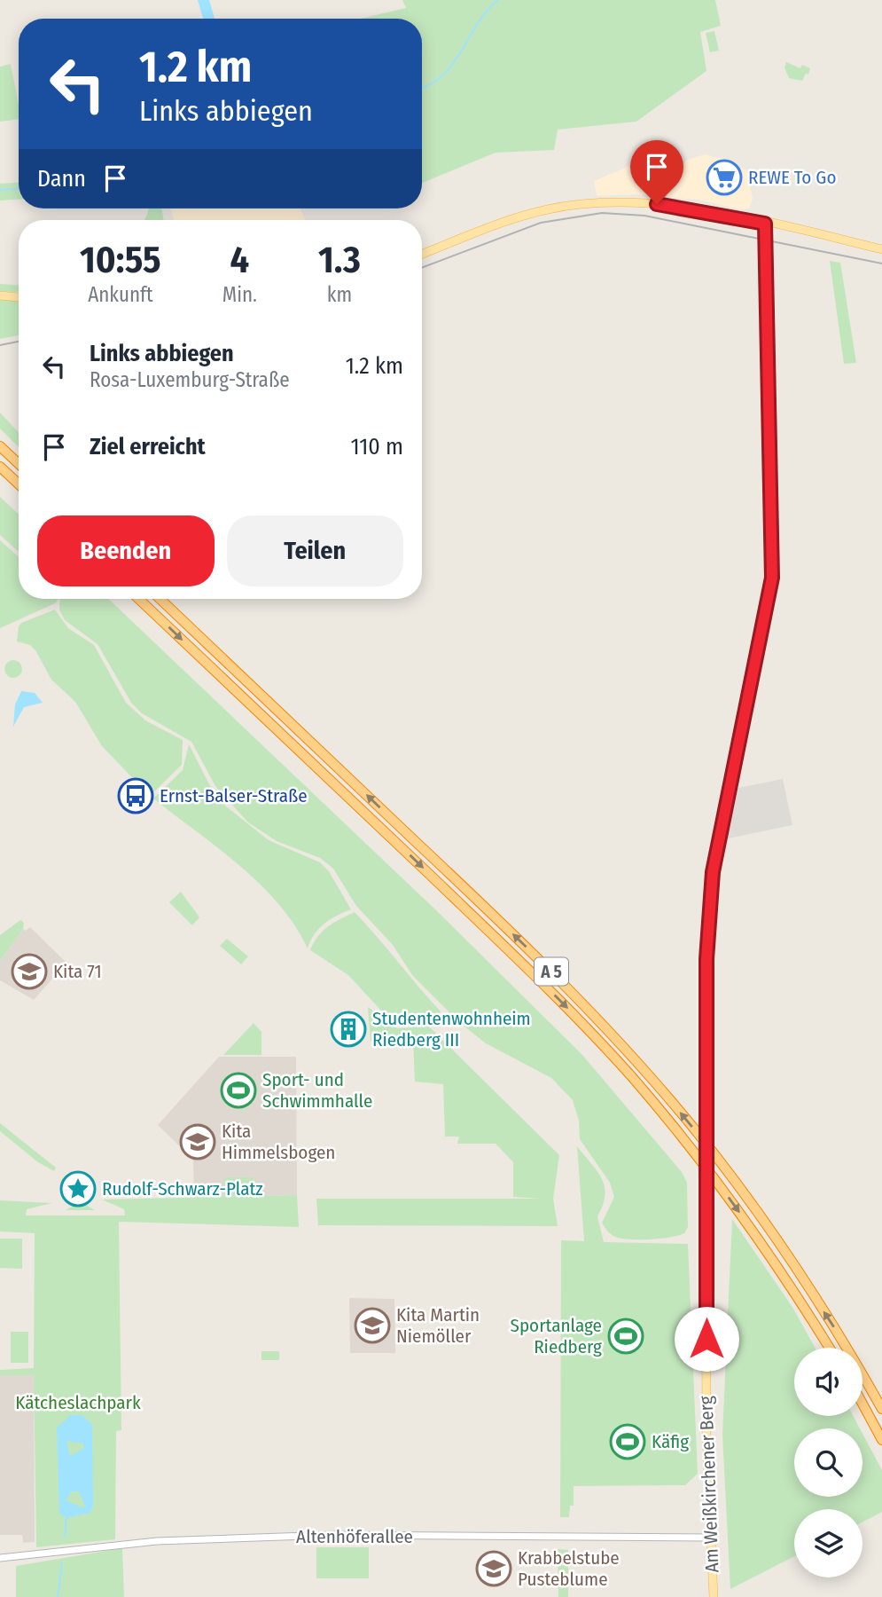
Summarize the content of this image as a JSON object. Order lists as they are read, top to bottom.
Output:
{
  "streets": {
    "highway": ["A 5"],
    "main road": ["Am Weißkirchener Berg"],
    "street": ["Altenhöferallee"]
  },
  "crossings": [
    ["Am Weißkirchener Berg", "Altenhöferallee"]
  ],
  "parks": ["Kätcheslachpark"],
  "places": {
    "supermarket": ["REWE To Go"],
    "bus stop": ["Ernst-Balser-Straße"],
    "school or university": [
      "Kita 71",
      "Kita Himmelsbogen",
      "Kita Martin Niemöller",
      "Krabbelstube Pusteblume"
    ],
    "building": ["Studentenwohnheim Riedberg III"],
    "sports": ["Sport- und Schwimmhalle", "Sportanlage Riedberg", "Käfig"],
    "place": ["Rudolf-Schwarz-Platz"]
  },
  "page": {
    "turn": ["1.2 km", "Links abbiegen"],
    "then": "Dann",
    "eta": [
      "10:55",
      "Ankunft",
      "4",
      "Min.",
      "1.3",
      "km"
    ],
    "list": [
      {
        "name": "Links abbiegen",
        "note": "Rosa-Luxemburg-Straße",
        "value": "1.2 km"
      },
      {
        "name": "Ziel erreicht",
        "value": "110 m"
      }
    ],
    "buttons": ["Beenden", "Teilen"]
  }
}
